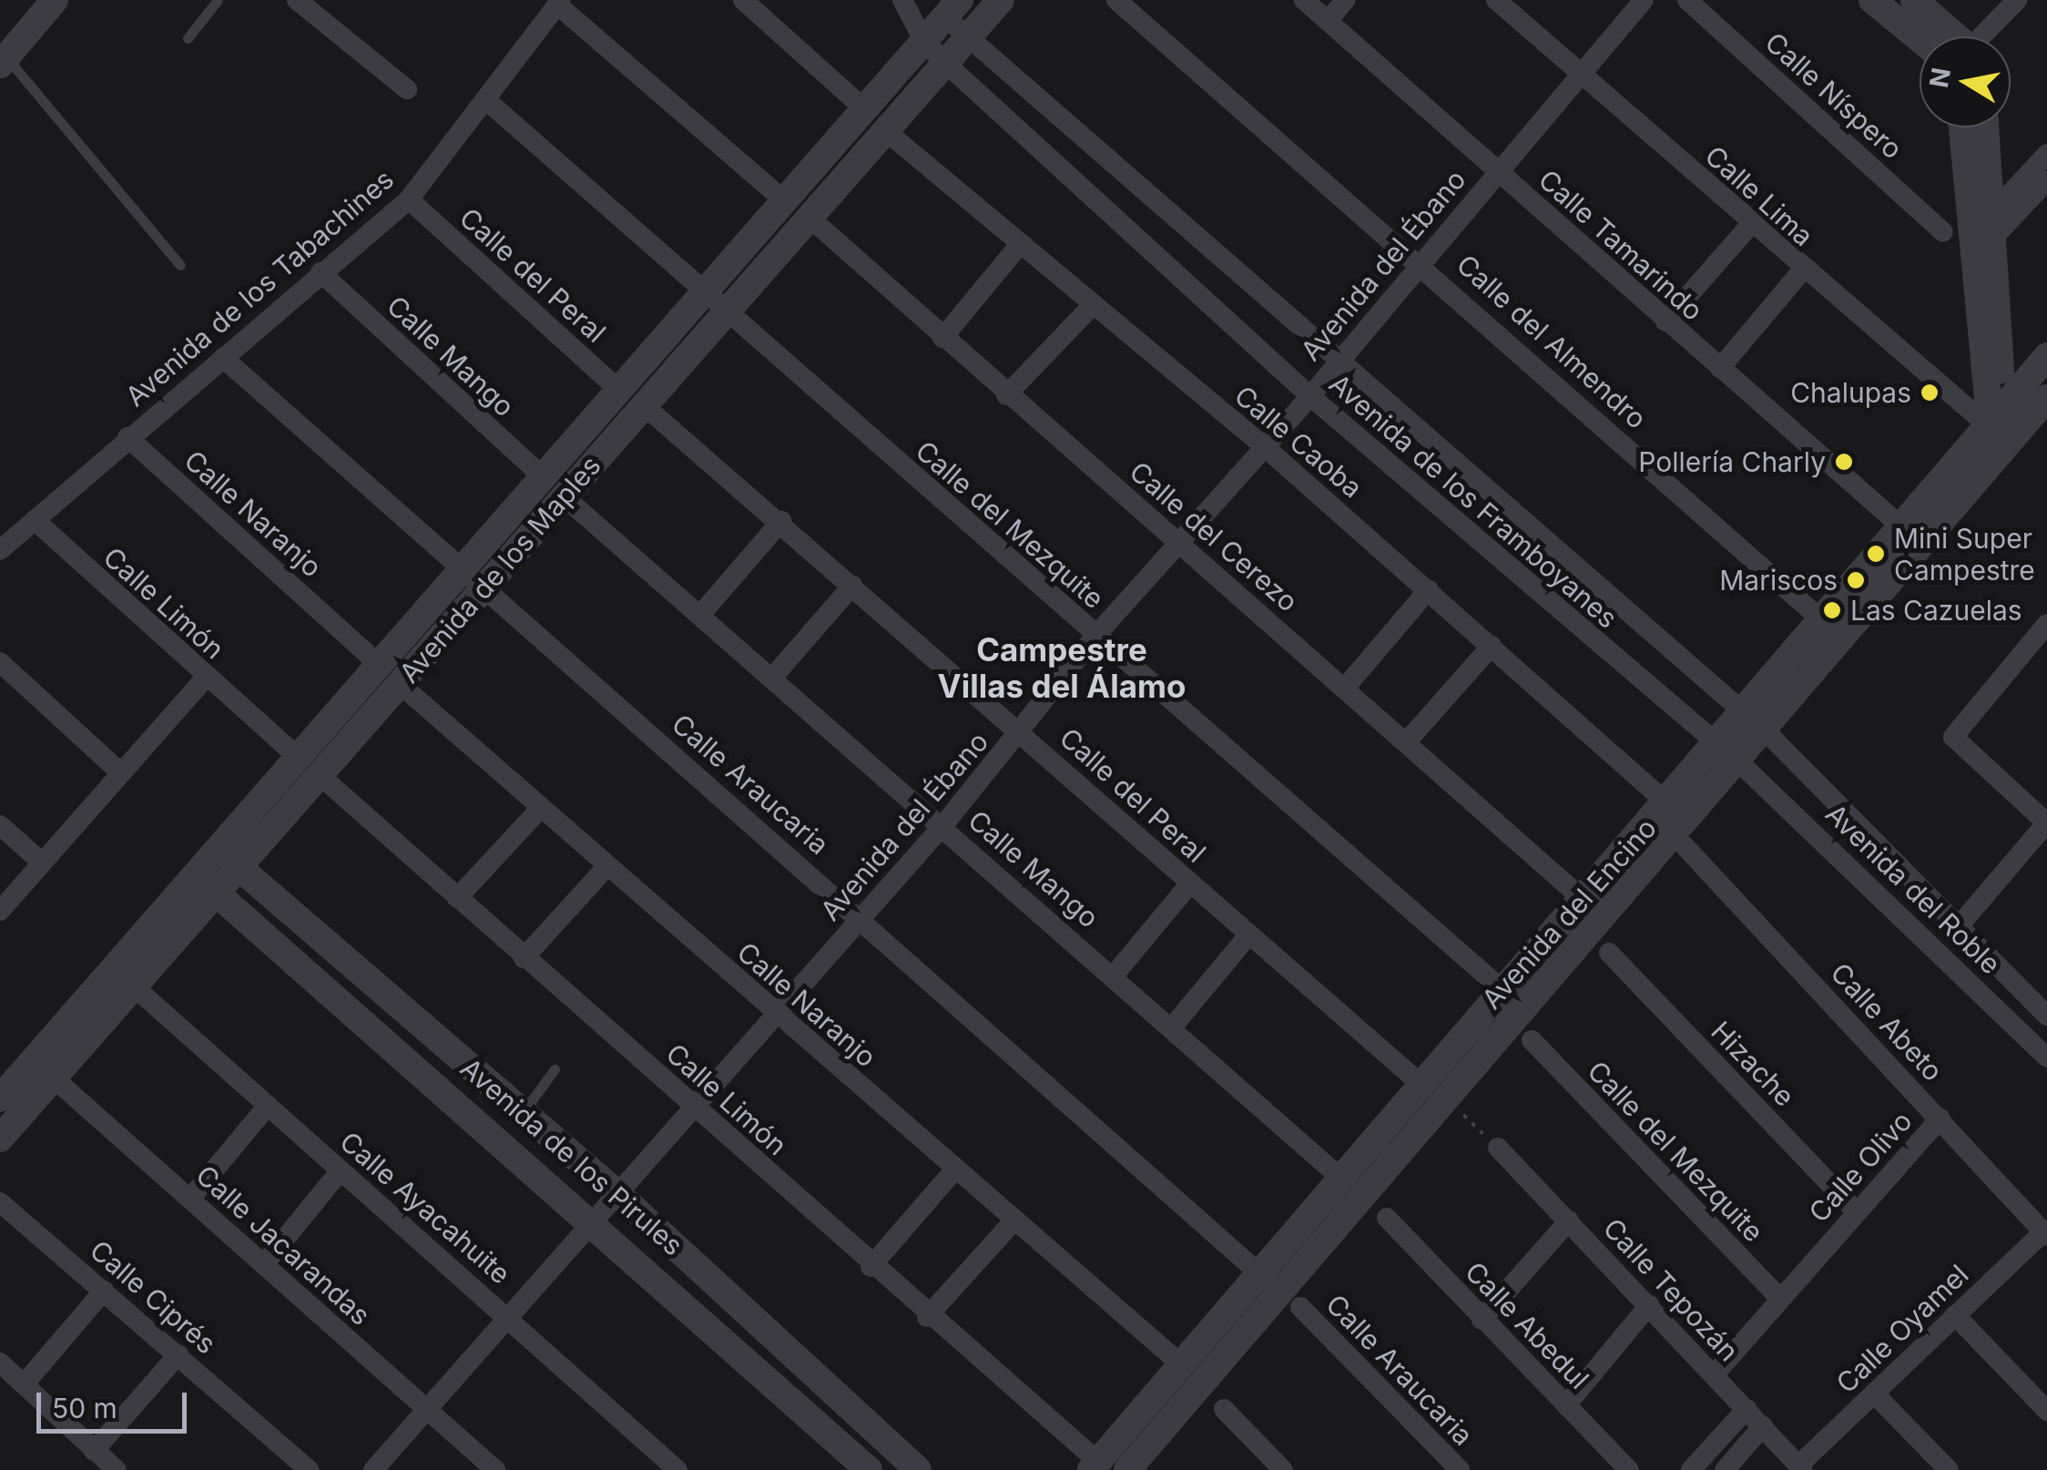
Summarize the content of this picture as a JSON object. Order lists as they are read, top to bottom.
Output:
{
  "streets": {
    "street": [
      "Calle Níspero",
      "Calle Lima",
      "Calle Tamarindo",
      "Avenida del Ébano",
      "Calle del Peral",
      "Avenida de los Tabachines",
      "Calle del Almendro",
      "Calle Mango",
      "Calle Caoba",
      "Avenida de los Framboyanes",
      "Calle Naranjo",
      "Calle del Mezquite",
      "Calle del Cerezo",
      "Avenida de los Maples",
      "Calle Limón",
      "Calle Araucaria",
      "Avenida del Roble",
      "Avenida del Encino",
      "Calle Abeto",
      "Hizache",
      "Avenida de los Pirules",
      "Calle Olivo",
      "Calle Ayacahuite",
      "Calle Jacarandas",
      "Calle Tepozán",
      "Calle Ciprés",
      "Calle Abedul",
      "Calle Oyamel"
    ]
  },
  "crossings": [
    ["Calle Lima", "Avenida del Ébano"],
    ["Calle Lima", "Avenida del Encino"],
    ["Calle Tamarindo", "Avenida del Ébano"],
    ["Calle Tamarindo", "Avenida del Encino"],
    ["Avenida del Ébano", "Calle del Peral"],
    ["Avenida del Ébano", "Calle del Almendro"],
    ["Avenida del Ébano", "Calle Mango"],
    ["Avenida del Ébano", "Calle Caoba"],
    ["Avenida del Ébano", "Avenida de los Framboyanes"],
    ["Avenida del Ébano", "Calle Naranjo"],
    ["Avenida del Ébano", "Calle del Mezquite"],
    ["Avenida del Ébano", "Calle del Cerezo"],
    ["Avenida del Ébano", "Calle Limón"],
    ["Avenida del Ébano", "Calle Araucaria"],
    ["Avenida del Ébano", "Avenida de los Pirules"],
    ["Avenida del Ébano", "Calle Ayacahuite"],
    ["Avenida del Ébano", "Calle Jacarandas"],
    ["Calle del Peral", "Avenida de los Tabachines"],
    ["Calle del Peral", "Avenida de los Maples"],
    ["Calle del Peral", "Avenida del Encino"],
    ["Avenida de los Tabachines", "Calle Mango"],
    ["Avenida de los Tabachines", "Calle Naranjo"],
    ["Avenida de los Tabachines", "Calle del Mezquite"],
    ["Avenida de los Tabachines", "Calle Limón"],
    ["Avenida de los Tabachines", "Calle Araucaria"],
    ["Calle del Almendro", "Avenida del Encino"],
    ["Calle Mango", "Avenida de los Maples"],
    ["Calle Mango", "Avenida del Encino"],
    ["Calle Caoba", "Avenida de los Maples"],
    ["Calle Caoba", "Avenida del Encino"],
    ["Avenida de los Framboyanes", "Avenida de los Maples"],
    ["Avenida de los Framboyanes", "Avenida del Roble"],
    ["Avenida de los Framboyanes", "Avenida del Encino"],
    ["Calle Naranjo", "Avenida de los Maples"],
    ["Calle Naranjo", "Avenida del Encino"],
    ["Calle del Mezquite", "Avenida de los Maples"],
    ["Calle del Mezquite", "Avenida del Encino"],
    ["Calle del Mezquite", "Calle Olivo"],
    ["Calle del Cerezo", "Avenida de los Maples"],
    ["Calle del Cerezo", "Avenida del Encino"],
    ["Avenida de los Maples", "Calle Limón"],
    ["Avenida de los Maples", "Calle Araucaria"],
    ["Avenida de los Maples", "Avenida de los Pirules"],
    ["Avenida de los Maples", "Calle Ayacahuite"],
    ["Avenida de los Maples", "Calle Jacarandas"],
    ["Calle Limón", "Avenida del Encino"],
    ["Calle Araucaria", "Avenida del Encino"],
    ["Avenida del Roble", "Avenida del Encino"],
    ["Calle Abeto", "Calle Olivo"],
    ["Calle Abeto", "Calle Oyamel"],
    ["Hizache", "Calle Olivo"],
    ["Calle Olivo", "Calle Tepozán"],
    ["Calle Tepozán", "Calle Oyamel"]
  ],
  "districts": ["Campestre Villas del Álamo"],
  "places": [
    "Chalupas",
    "Pollería Charly",
    "Mini Super Campestre",
    "Mariscos",
    "Las Cazuelas"
  ],
  "scale_bar": "50 m",
  "north": "left"
}
